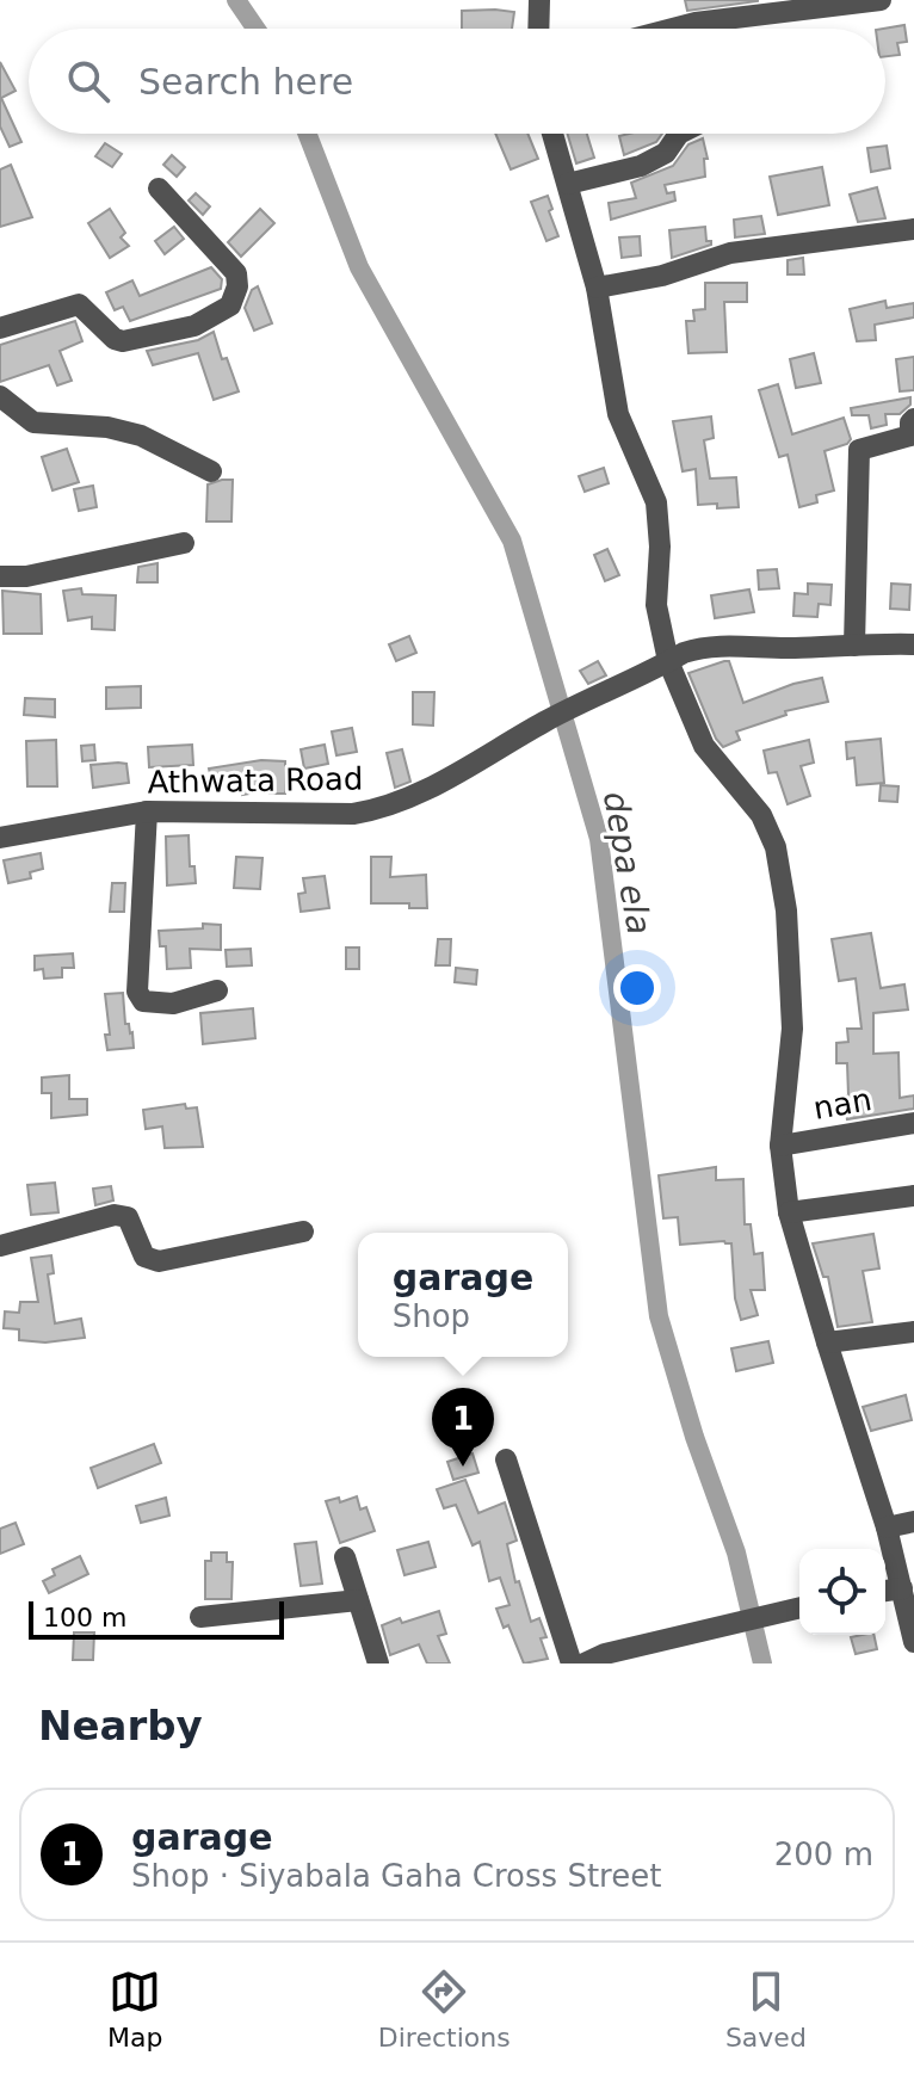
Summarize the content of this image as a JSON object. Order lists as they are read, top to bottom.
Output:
{
  "streets": {
    "street": ["Athwata Road", "nan"]
  },
  "water": ["depa ela"],
  "scale_bar": "100 m",
  "page": {
    "search": "Search here",
    "popup": ["garage", "Shop"],
    "pins": "1",
    "scale": "100 m",
    "heading": "Nearby",
    "list": [
      {
        "mark": "1",
        "name": "garage",
        "note": "Shop · Siyabala Gaha Cross Street",
        "value": "200 m"
      }
    ],
    "nav": ["Map", "Directions", "Saved"]
  }
}
